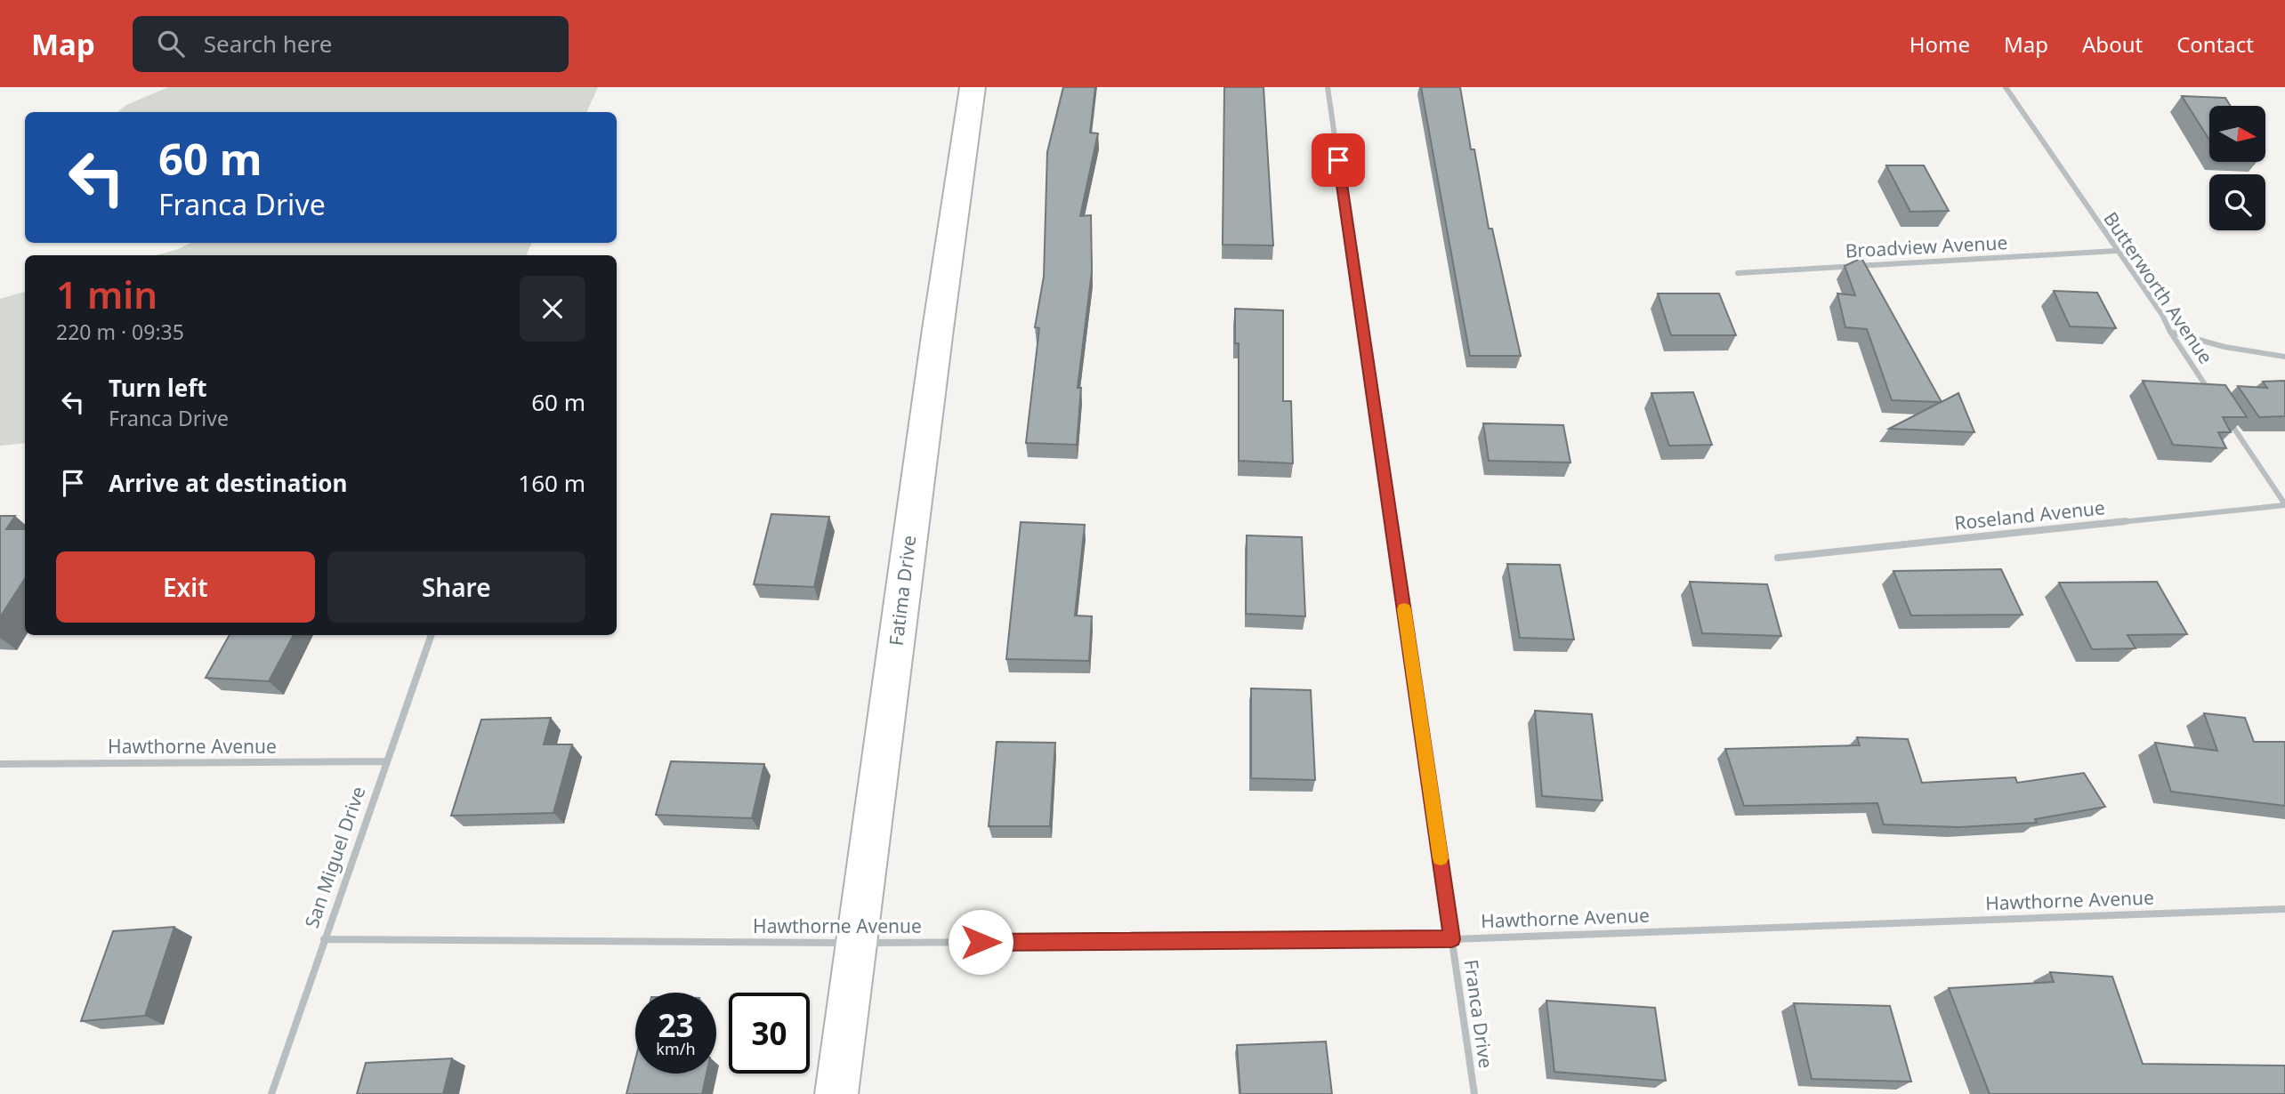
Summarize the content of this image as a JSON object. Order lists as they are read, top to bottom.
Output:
{
  "streets": {
    "street": [
      "Broadview Avenue",
      "Butterworth Avenue",
      "Roseland Avenue",
      "Fatima Drive",
      "Hawthorne Avenue",
      "San Miguel Drive",
      "Franca Drive"
    ]
  },
  "crossings": [
    ["Broadview Avenue", "Butterworth Avenue"],
    ["Fatima Drive", "Hawthorne Avenue"],
    ["Hawthorne Avenue", "San Miguel Drive"],
    ["Hawthorne Avenue", "Franca Drive"]
  ],
  "north": "right",
  "page": {
    "header": "Map",
    "search": "Search here",
    "nav": [
      "Home",
      "Map",
      "About",
      "Contact"
    ],
    "turn": ["60 m", "Franca Drive"],
    "heading": ["1 min", "220 m · 09:35"],
    "list": [
      {
        "name": "Turn left",
        "note": "Franca Drive",
        "value": "60 m"
      },
      {
        "name": "Arrive at destination",
        "value": "160 m"
      }
    ],
    "buttons": ["Exit", "Share"],
    "speed": "23 km/h",
    "limit": "30"
  }
}
